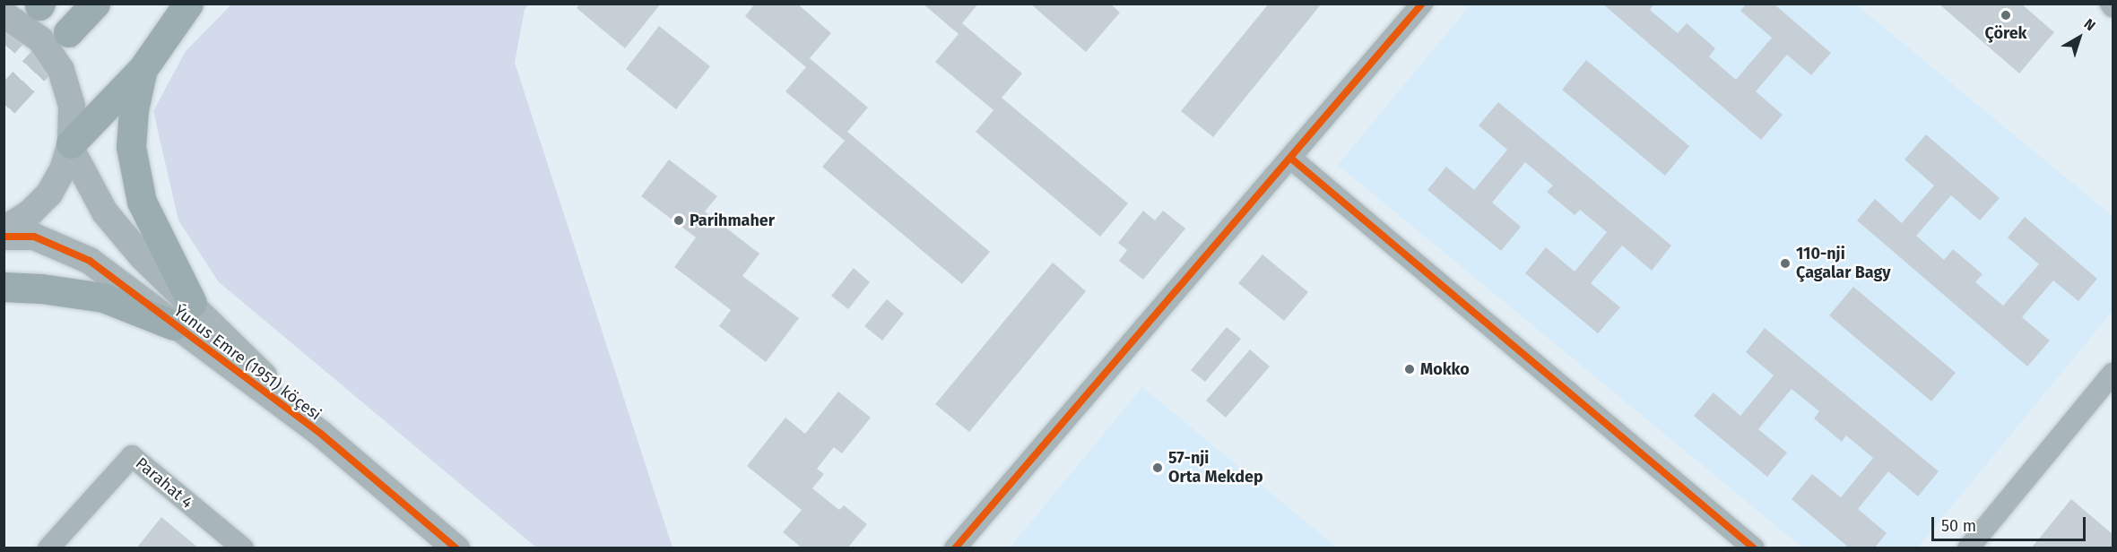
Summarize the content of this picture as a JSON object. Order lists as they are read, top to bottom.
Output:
{
  "streets": {
    "street": ["Ýunus Emre (1951) köçesi", "Parahat 4"]
  },
  "places": [
    "Çörek",
    "Parihmaher",
    "110-nji Çagalar Bagy",
    "Mokko",
    "57-nji Orta Mekdep"
  ],
  "scale_bar": "50 m",
  "north": "top right"
}
